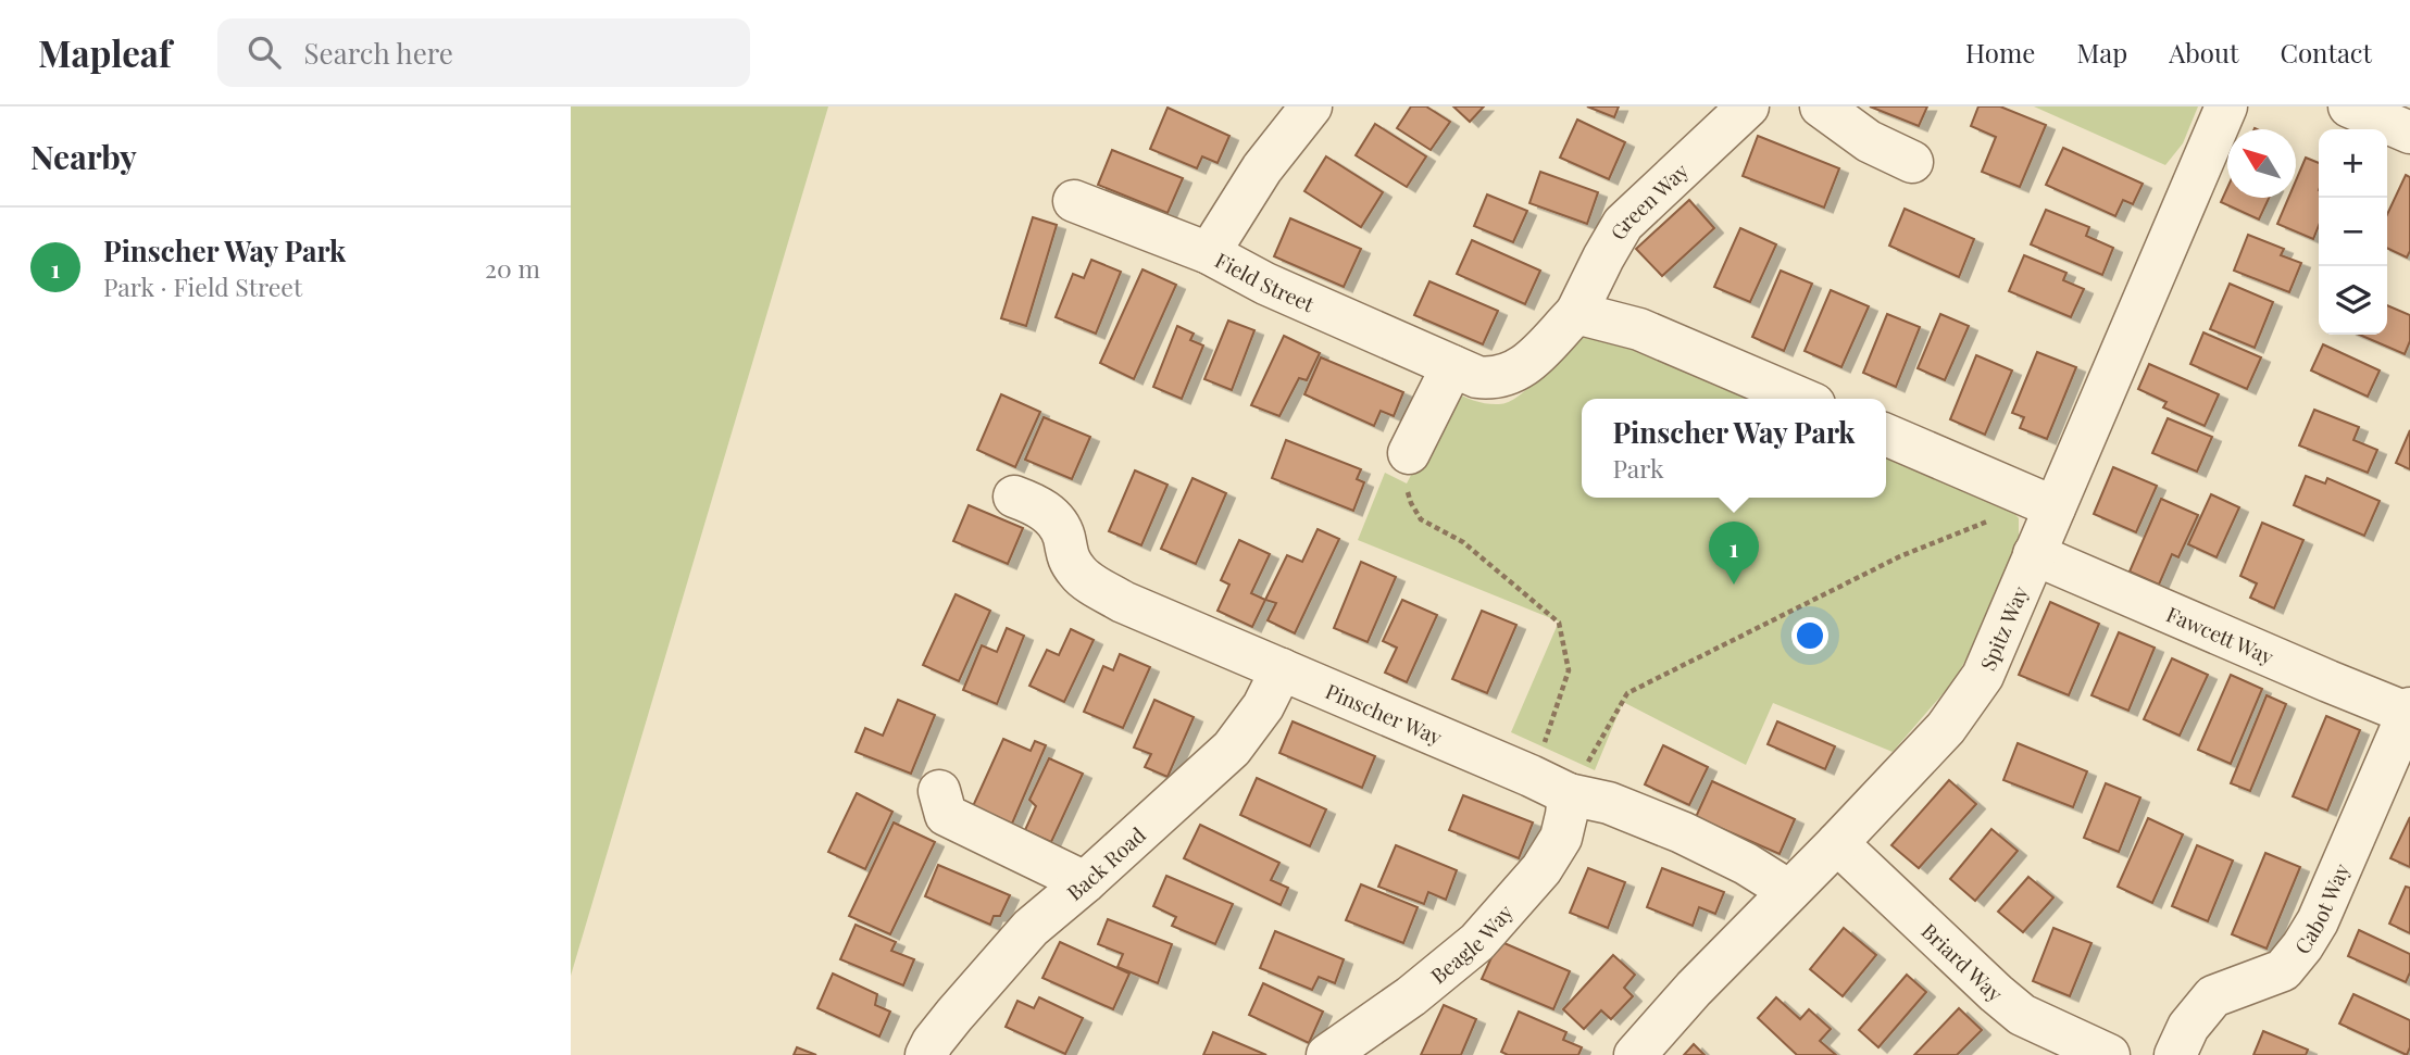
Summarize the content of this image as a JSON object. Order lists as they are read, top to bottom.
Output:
{
  "streets": {
    "street": [
      "Green Way",
      "Field Street",
      "Spitz Way",
      "Fawcett Way",
      "Pinscher Way",
      "Back Road",
      "Cabot Way",
      "Beagle Way",
      "Briard Way"
    ]
  },
  "crossings": [
    ["Green Way", "Field Street"],
    ["Spitz Way", "Fawcett Way"],
    ["Spitz Way", "Pinscher Way"],
    ["Spitz Way", "Briard Way"],
    ["Fawcett Way", "Cabot Way"],
    ["Pinscher Way", "Back Road"],
    ["Pinscher Way", "Beagle Way"]
  ],
  "north": "top left",
  "page": {
    "header": "Mapleaf",
    "search": "Search here",
    "nav": [
      "Home",
      "Map",
      "About",
      "Contact"
    ],
    "heading": "Nearby",
    "map_buttons": ["+", "−"],
    "list": [
      {
        "mark": "1",
        "name": "Pinscher Way Park",
        "note": "Park · Field Street",
        "value": "20 m"
      }
    ],
    "popup": ["Pinscher Way Park", "Park"],
    "pins": "1"
  }
}
